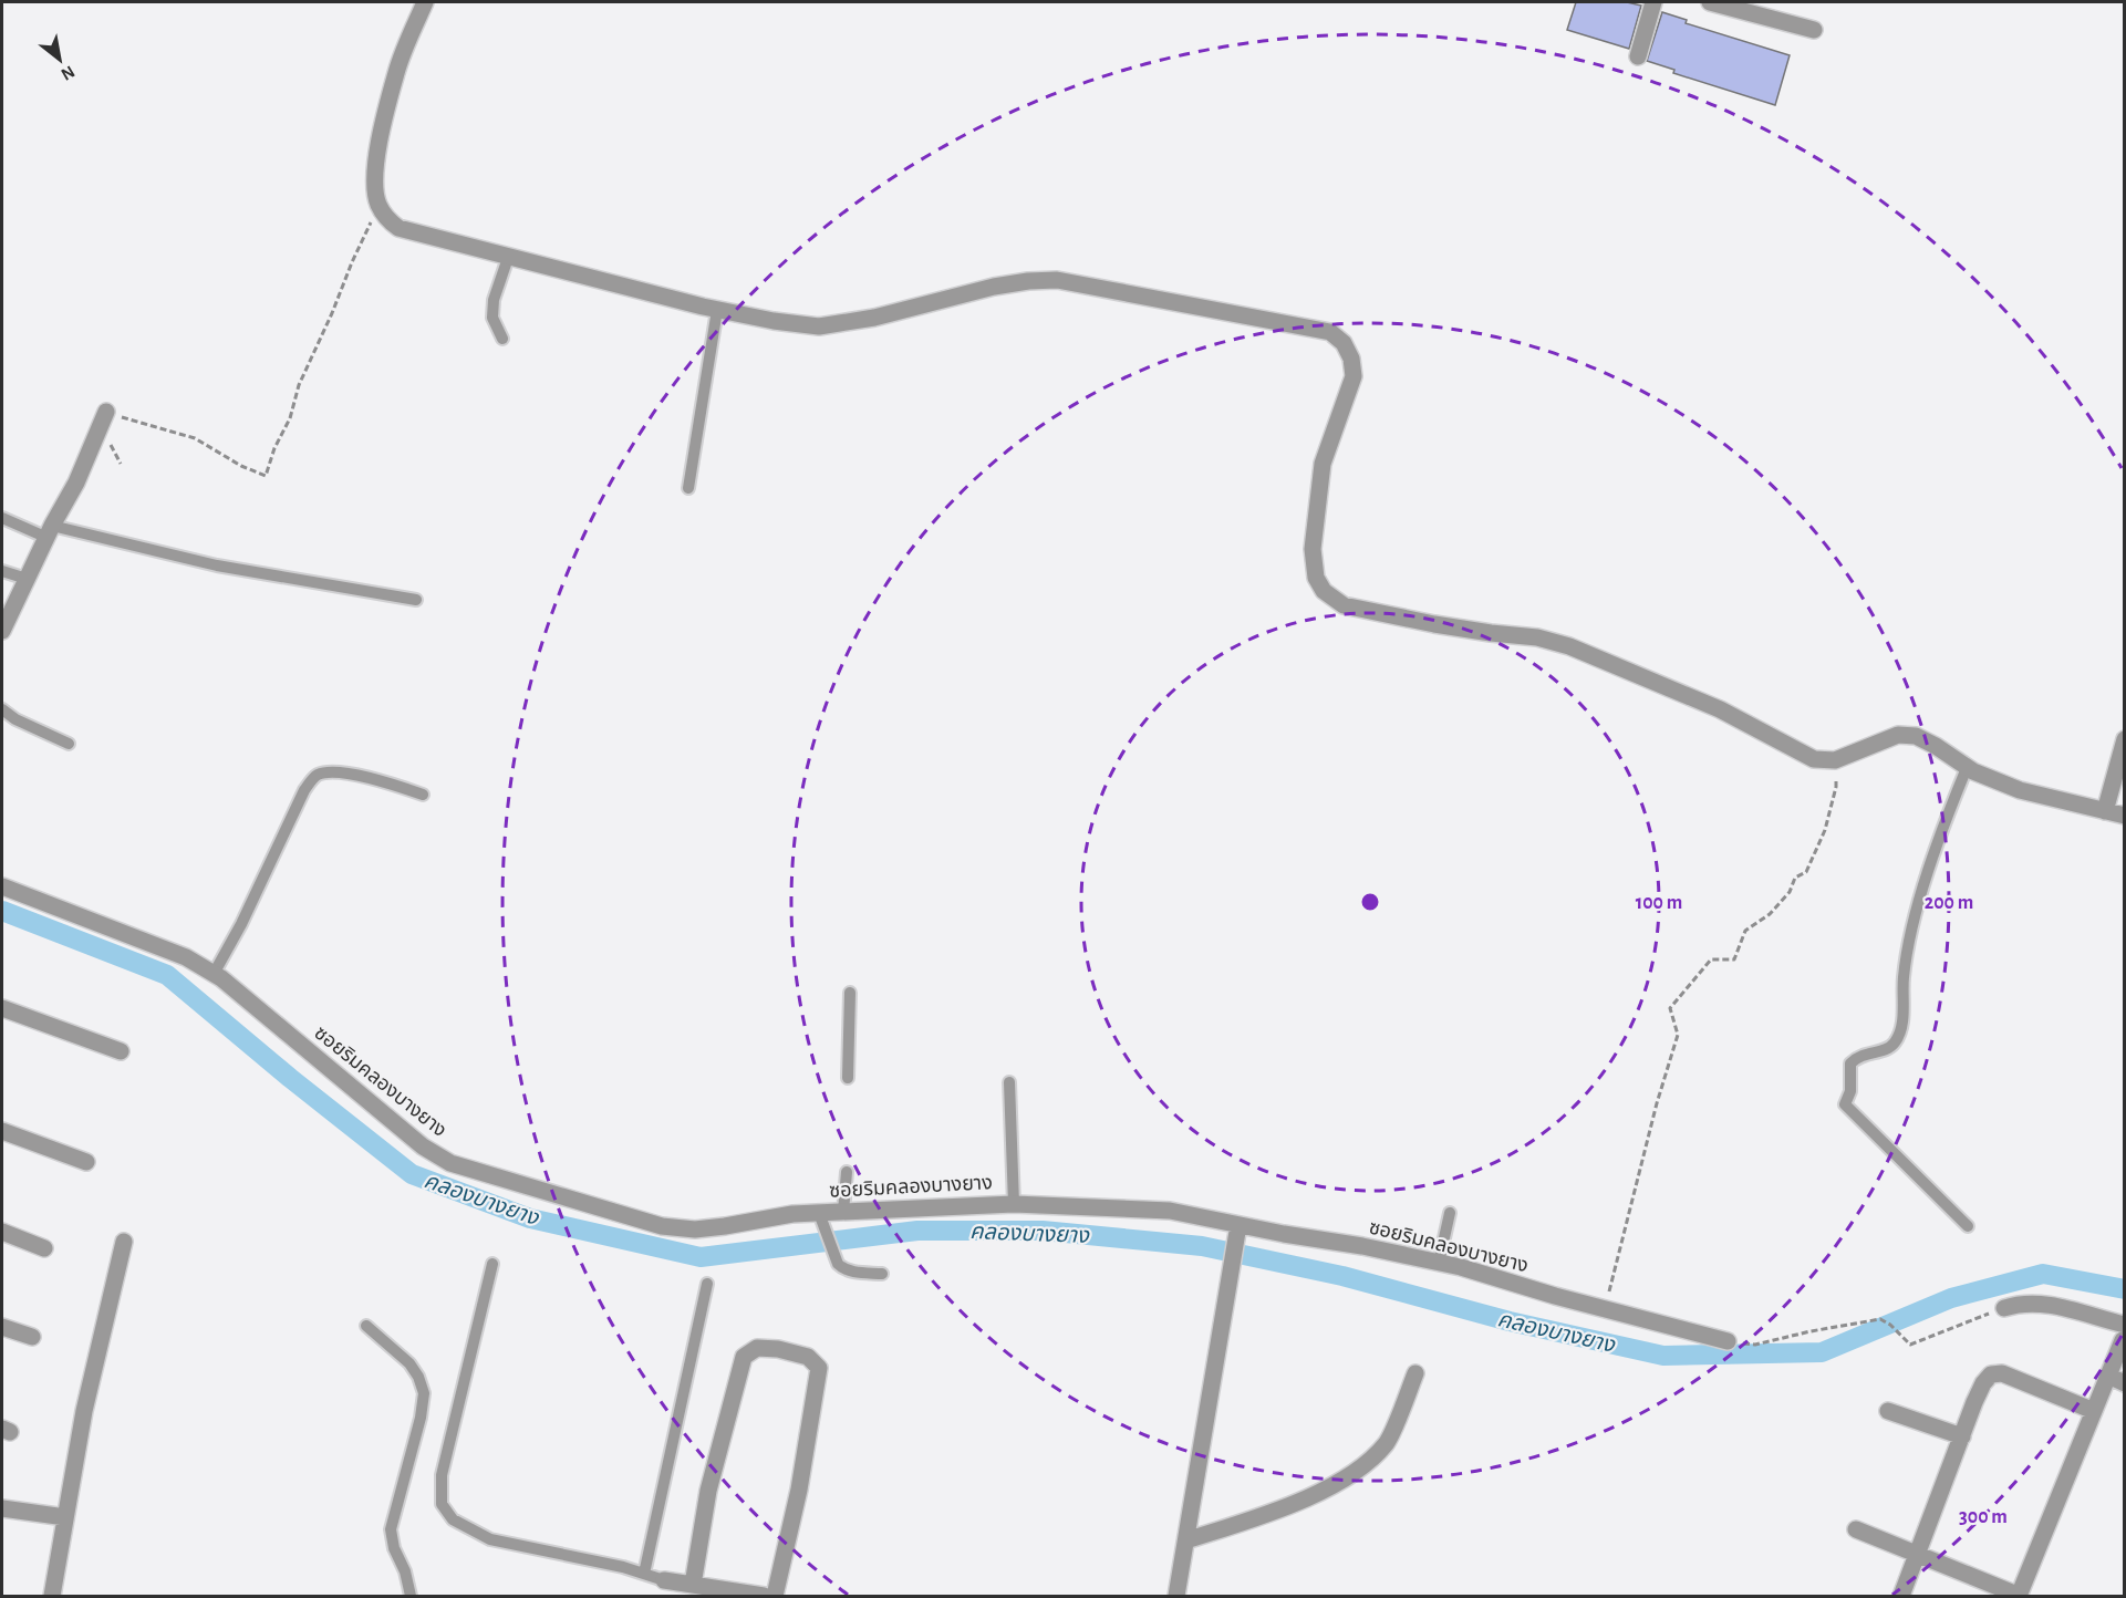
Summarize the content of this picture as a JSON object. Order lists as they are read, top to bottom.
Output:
{
  "streets": {
    "street": ["ซอยริมคลองบางยาง"]
  },
  "water": ["คลองบางยาง"],
  "north": "bottom right",
  "rings": ["100 m", "200 m", "300 m"]
}
